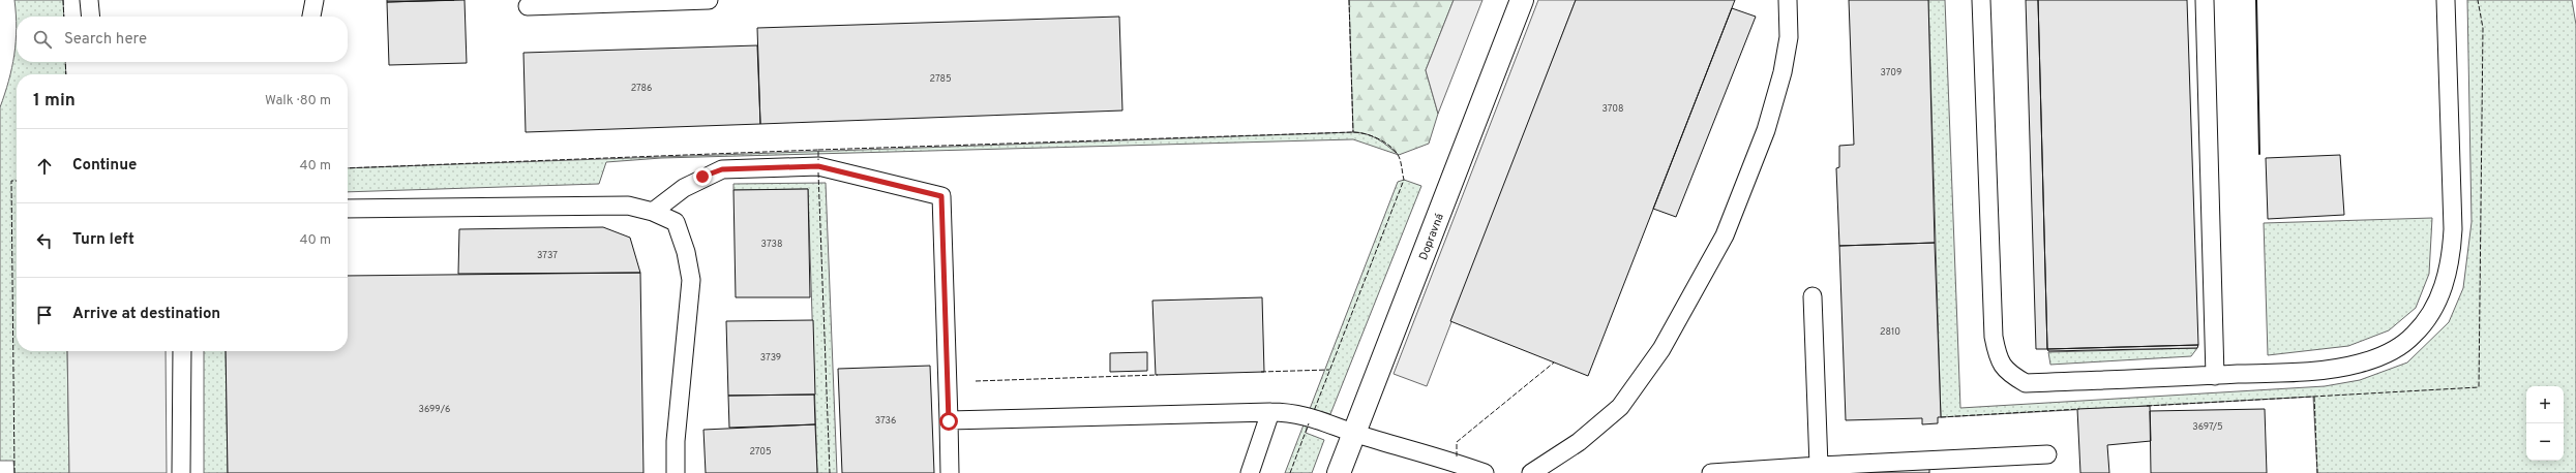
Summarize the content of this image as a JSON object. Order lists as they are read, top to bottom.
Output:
{
  "streets": {
    "street": ["Dopravná"]
  },
  "house_numbers": [
    "3709",
    "2785",
    "2786",
    "3708",
    "3738",
    "3737",
    "2810",
    "3739",
    "3699/6",
    "3736",
    "3697/5",
    "2705"
  ],
  "page": {
    "search": "Search here",
    "heading": ["1 min", "Walk · 80 m"],
    "list": [
      ["Continue", "40 m"],
      ["Turn left", "40 m"],
      "Arrive at destination"
    ],
    "map_buttons": ["+", "−"]
  }
}
